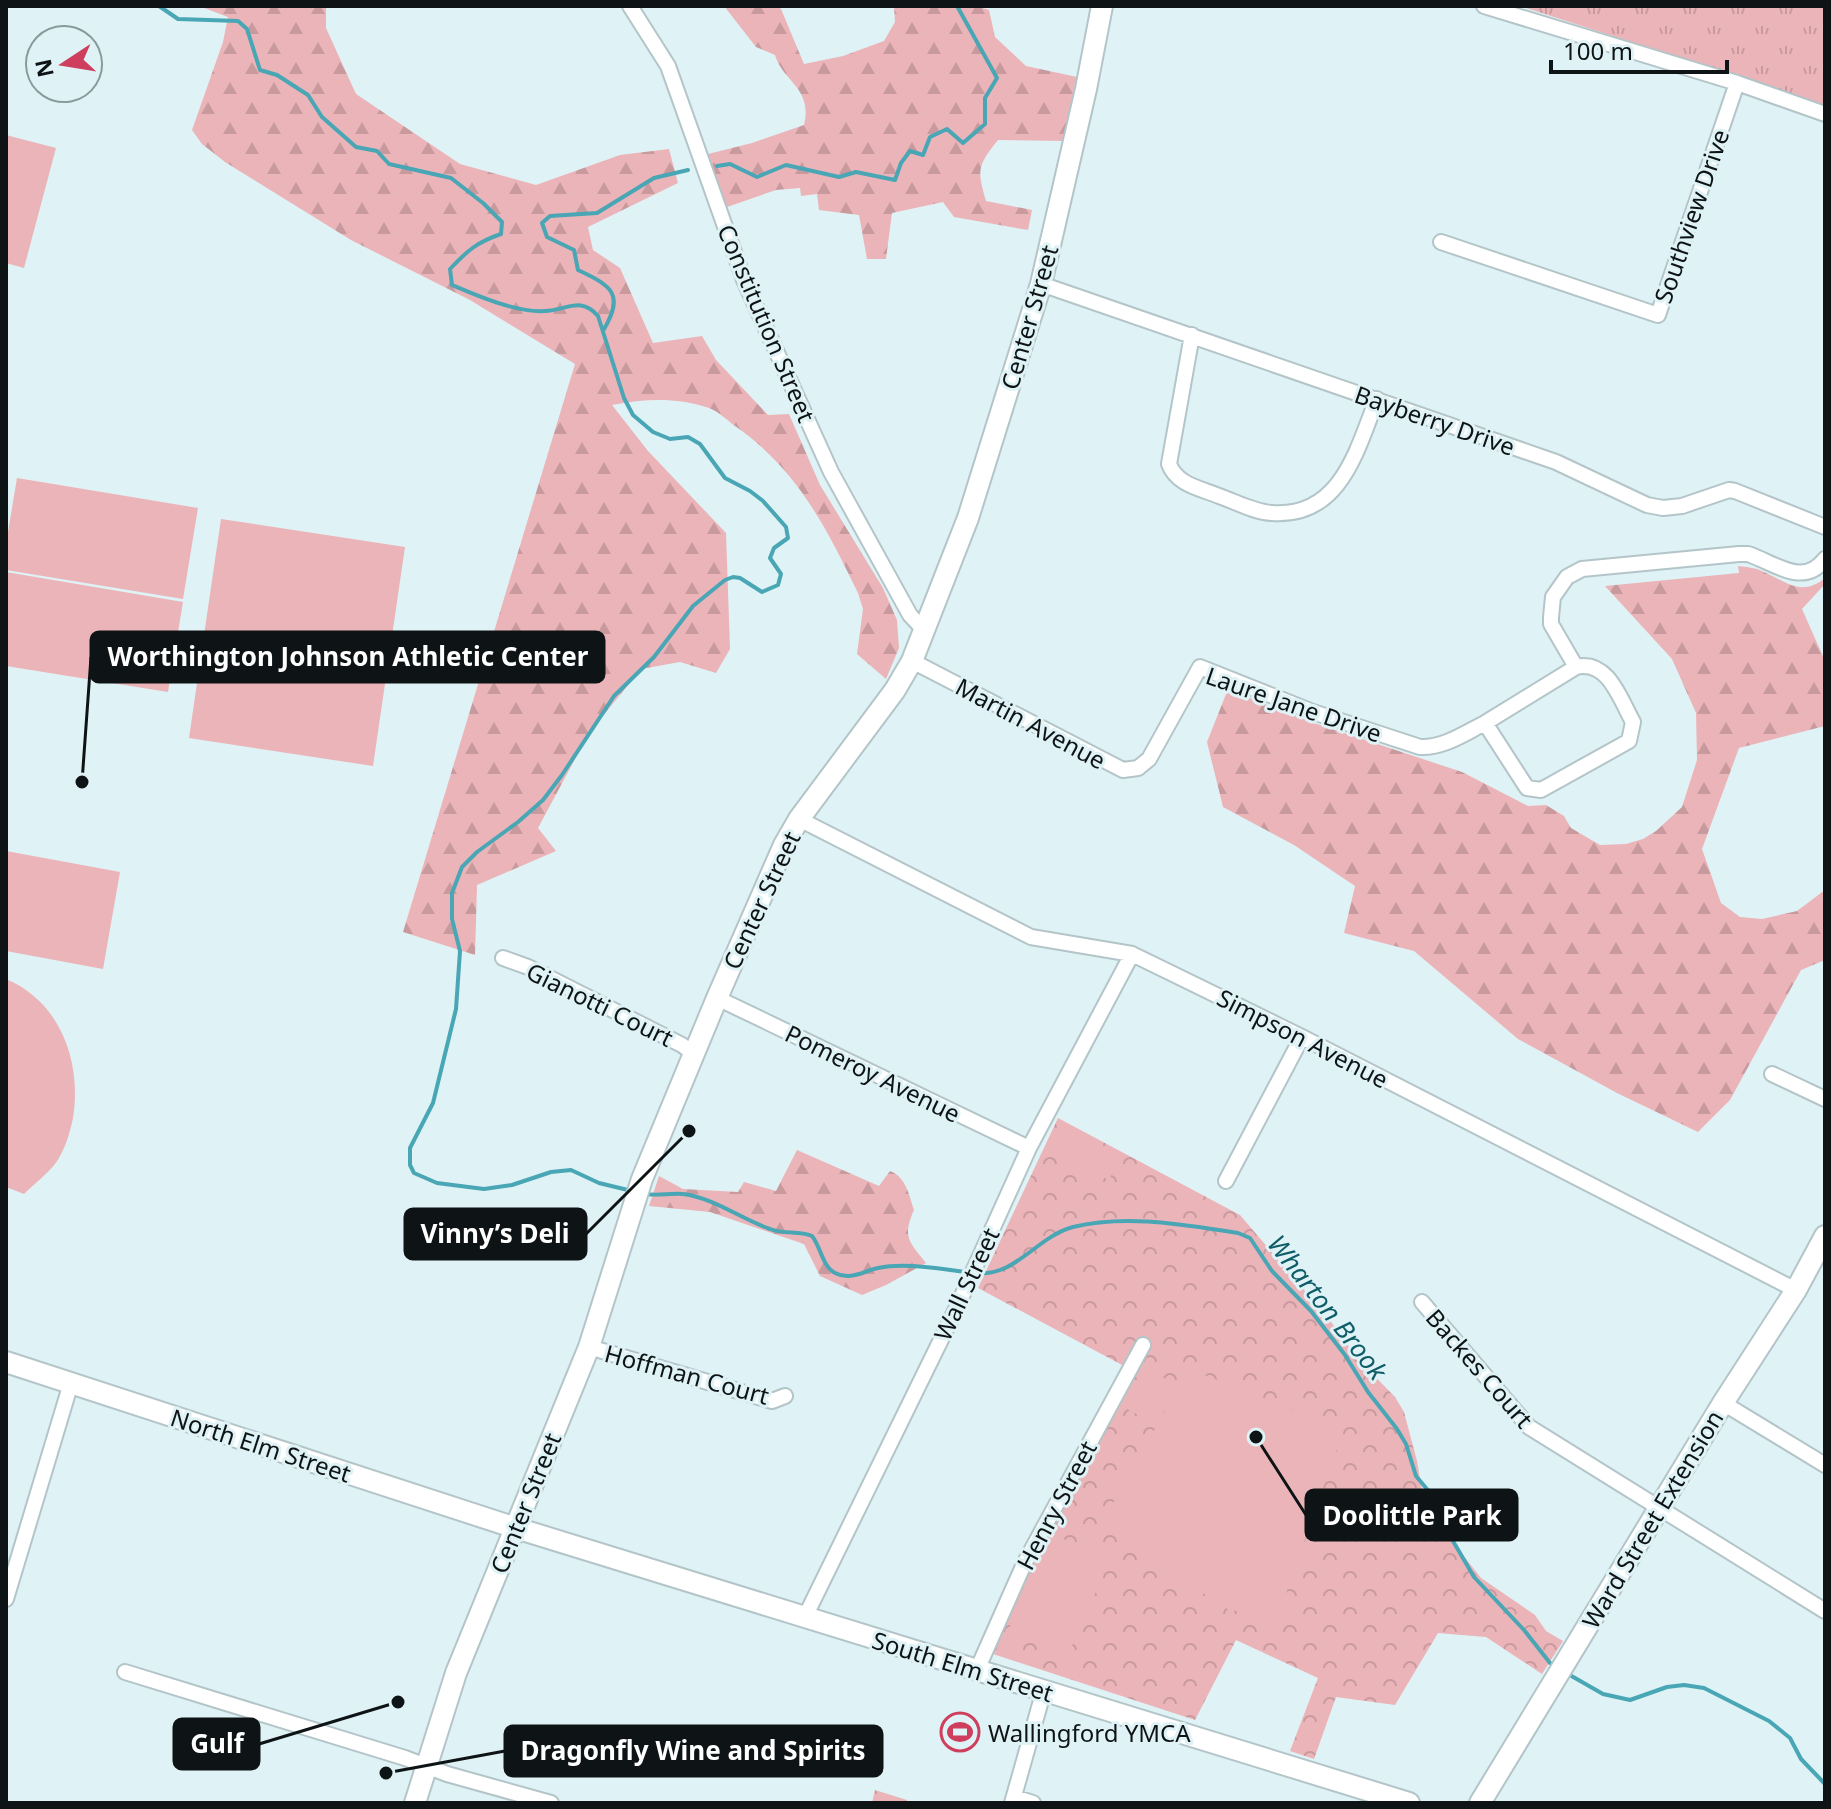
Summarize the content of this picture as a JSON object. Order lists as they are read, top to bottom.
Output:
{
  "streets": {
    "main road": [
      "Center Street",
      "North Elm Street",
      "Ward Street Extension",
      "South Elm Street"
    ],
    "street": [
      "Southview Drive",
      "Constitution Street",
      "Bayberry Drive",
      "Laure Jane Drive",
      "Martin Avenue",
      "Gianotti Court",
      "Simpson Avenue",
      "Pomeroy Avenue",
      "Wall Street",
      "Backes Court",
      "Hoffman Court",
      "Henry Street"
    ]
  },
  "crossings": [
    ["Center Street", "Constitution Street"],
    ["Center Street", "Bayberry Drive"],
    ["Center Street", "Martin Avenue"],
    ["Center Street", "Gianotti Court"],
    ["Center Street", "Simpson Avenue"],
    ["Center Street", "Pomeroy Avenue"],
    ["Center Street", "Hoffman Court"],
    ["Center Street", "North Elm Street"],
    ["Center Street", "South Elm Street"],
    ["Laure Jane Drive", "Martin Avenue"],
    ["Simpson Avenue", "Wall Street"],
    ["Simpson Avenue", "Ward Street Extension"],
    ["Pomeroy Avenue", "Wall Street"],
    ["Wall Street", "South Elm Street"],
    ["Backes Court", "Ward Street Extension"],
    ["North Elm Street", "South Elm Street"],
    ["Henry Street", "South Elm Street"]
  ],
  "water": ["Wharton Brook"],
  "places": {
    "other": [
      "Worthington Johnson Athletic Center",
      "Vinny’s Deli",
      "Doolittle Park",
      "Gulf",
      "Dragonfly Wine and Spirits"
    ],
    "sports": ["Wallingford YMCA"]
  },
  "scale_bar": "100 m",
  "north": "left"
}
